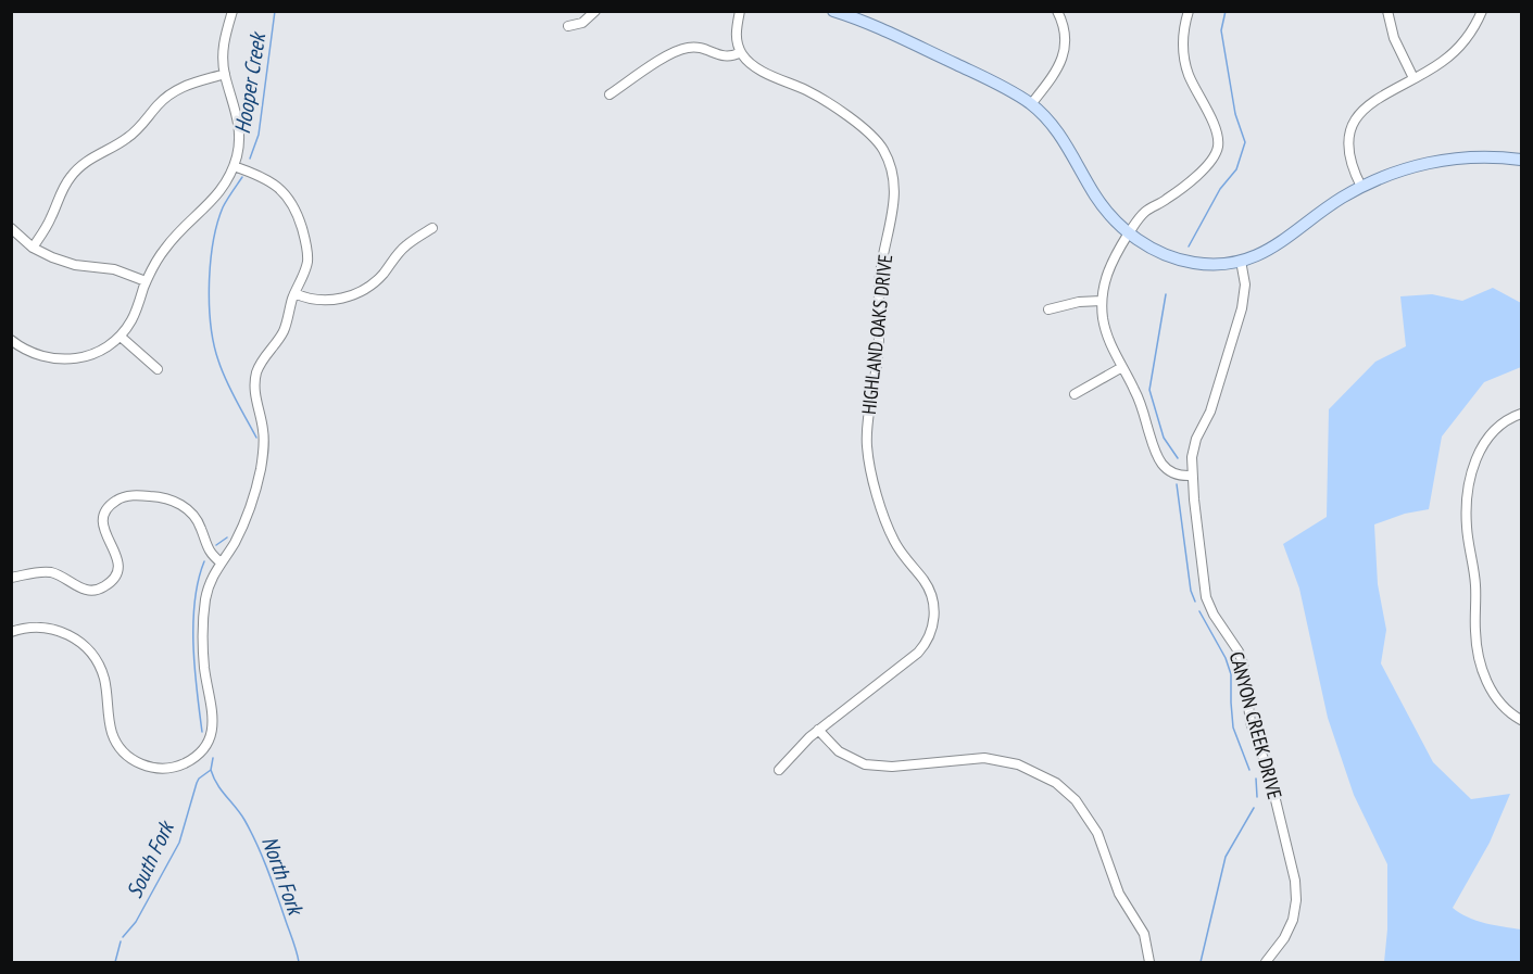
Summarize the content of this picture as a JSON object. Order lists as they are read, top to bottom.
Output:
{
  "streets": {
    "street": ["HIGHLAND OAKS DRIVE", "CANYON CREEK DRIVE"]
  },
  "water": ["Hooper Creek", "South Fork", "North Fork"]
}
